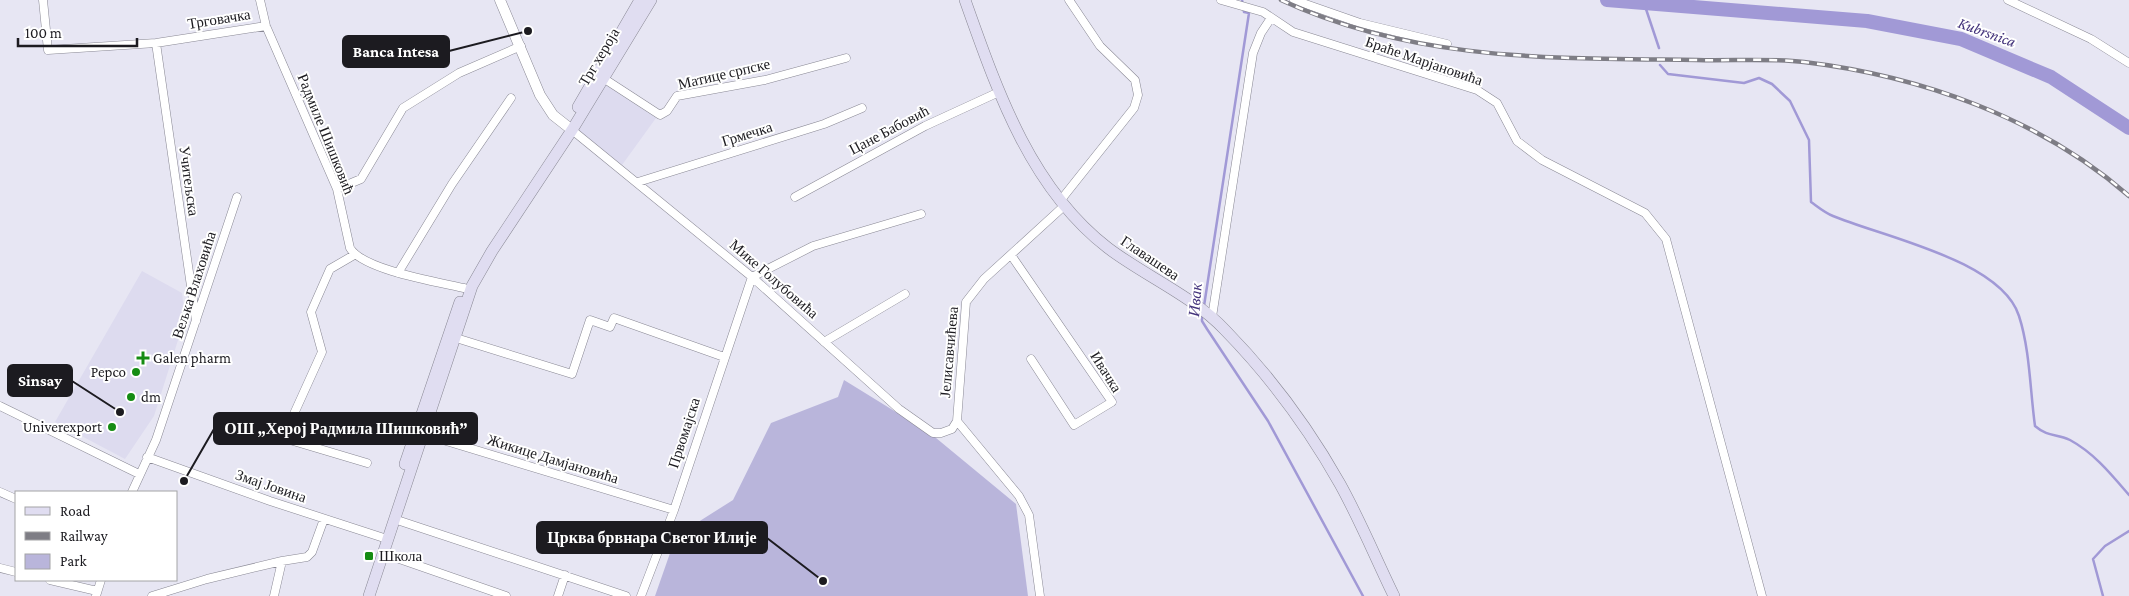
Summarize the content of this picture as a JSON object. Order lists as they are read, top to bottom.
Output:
{
  "streets": {
    "main road": ["Трг хероја", "Главашева"],
    "street": [
      "Трговачка",
      "Браће Марјановића",
      "Матице српске",
      "Цане Бабовић",
      "Радмиле Шишковић",
      "Грмечка",
      "Учитељска",
      "Мике Голубовића",
      "Вељка Влаховића",
      "Јелисавчићева",
      "Ивачка",
      "Првомајска",
      "Жикице Дамјановића",
      "Змај Јовина"
    ]
  },
  "crossings": [
    ["Трговачка", "Радмиле Шишковић"],
    ["Трговачка", "Учитељска"],
    ["Трг хероја", "Матице српске"],
    ["Трг хероја", "Мике Голубовића"],
    ["Цане Бабовић", "Главашева"],
    ["Грмечка", "Мике Голубовића"],
    ["Учитељска", "Вељка Влаховића"],
    ["Главашева", "Јелисавчићева"],
    ["Мике Голубовића", "Јелисавчићева"],
    ["Мике Голубовића", "Првомајска"],
    ["Вељка Влаховића", "Змај Јовина"],
    ["Јелисавчићева", "Ивачка"],
    ["Првомајска", "Жикице Дамјановића"]
  ],
  "water": ["Kubrsnica", "Ивак"],
  "places": {
    "other": [
      "Banca Intesa",
      "Pepco",
      "dm",
      "Sinsay",
      "Univerexport",
      "ОШ „Херој Радмила Шишковић”",
      "Црква брвнара Светог Илије"
    ],
    "health": ["Galen pharm"],
    "transit": ["Школа"]
  },
  "legend": ["Road", "Railway", "Park"],
  "scale_bar": "100 m"
}
